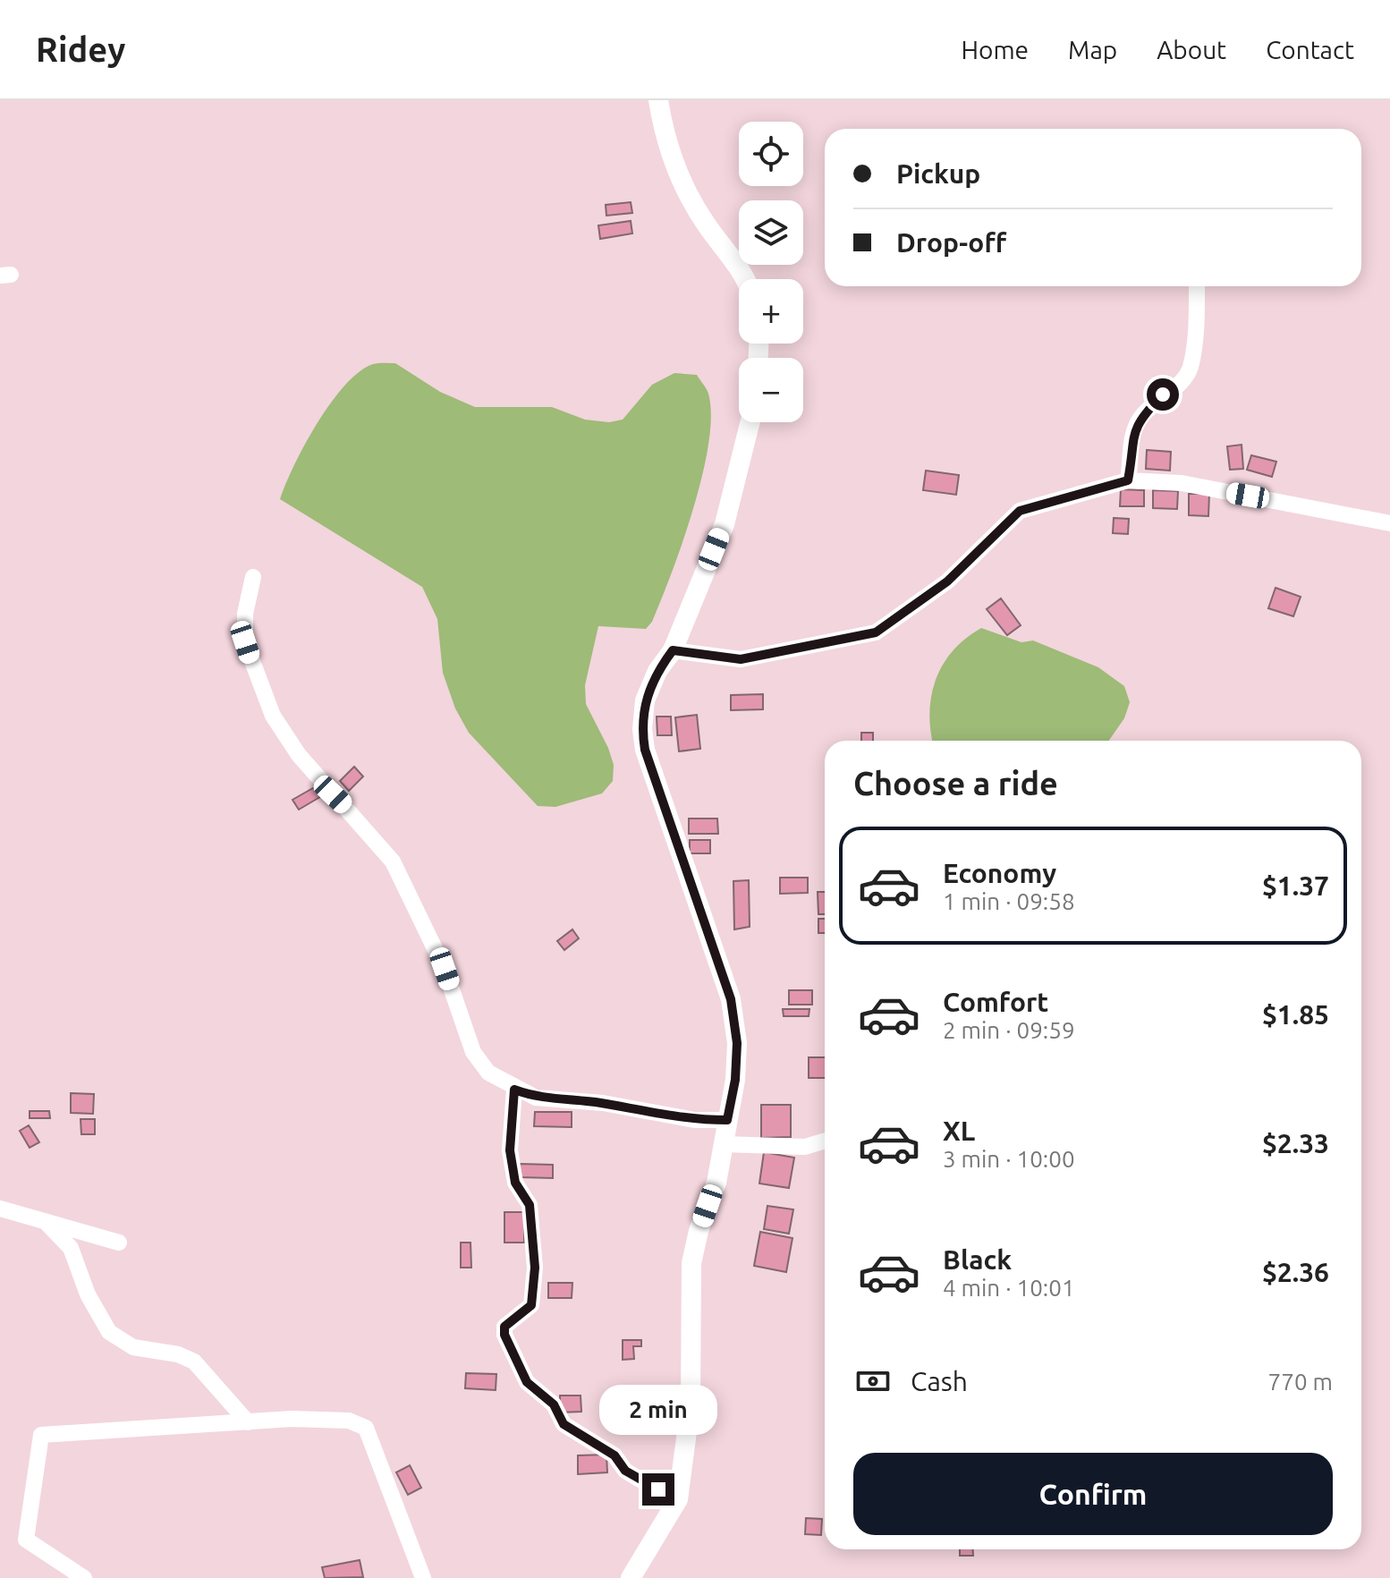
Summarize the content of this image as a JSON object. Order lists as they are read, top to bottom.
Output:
{
  "page": {
    "header": "Ridey",
    "nav": [
      "Home",
      "Map",
      "About",
      "Contact"
    ],
    "map_buttons": ["+", "−"],
    "banner": ["Pickup", "Drop-off"],
    "heading": "Choose a ride",
    "list": [
      {
        "name": "Economy",
        "note": "1 min · 09:58",
        "value": "$1.37"
      },
      {
        "name": "Comfort",
        "note": "2 min · 09:59",
        "value": "$1.85"
      },
      {
        "name": "XL",
        "note": "3 min · 10:00",
        "value": "$2.33"
      },
      {
        "name": "Black",
        "note": "4 min · 10:01",
        "value": "$2.36"
      }
    ],
    "pay": ["Cash", "770 m"],
    "bubble": "2 min",
    "buttons": "Confirm"
  }
}
